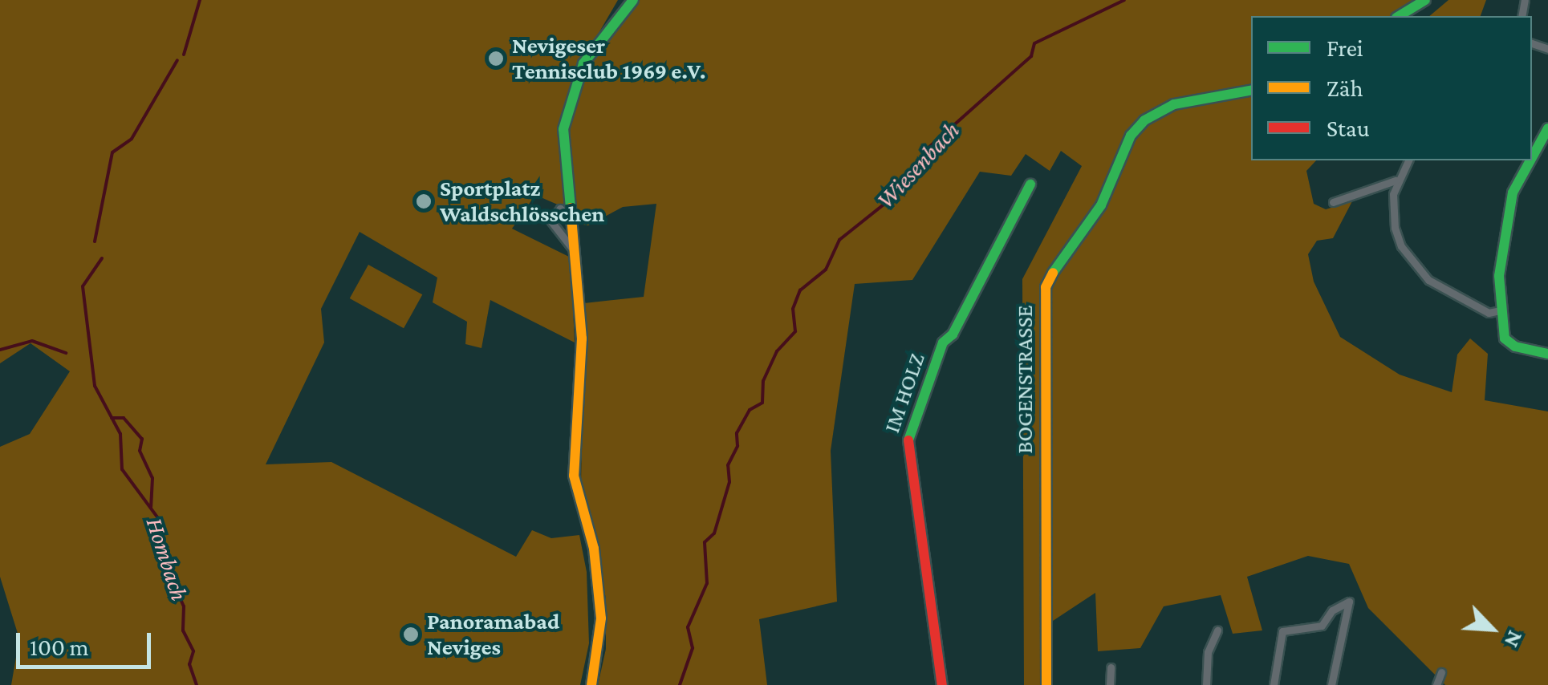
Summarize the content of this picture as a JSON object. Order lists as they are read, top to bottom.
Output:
{
  "streets": {
    "street": ["BOGENSTRASSE", "IM HOLZ"]
  },
  "water": ["Wiesenbach", "Hombach"],
  "places": ["Nevigeser Tennisclub 1969 e.V.", "Sportplatz Waldschlösschen", "Panoramabad Neviges"],
  "legend": ["Frei", "Zäh", "Stau"],
  "scale_bar": "100 m",
  "north": "bottom right"
}
